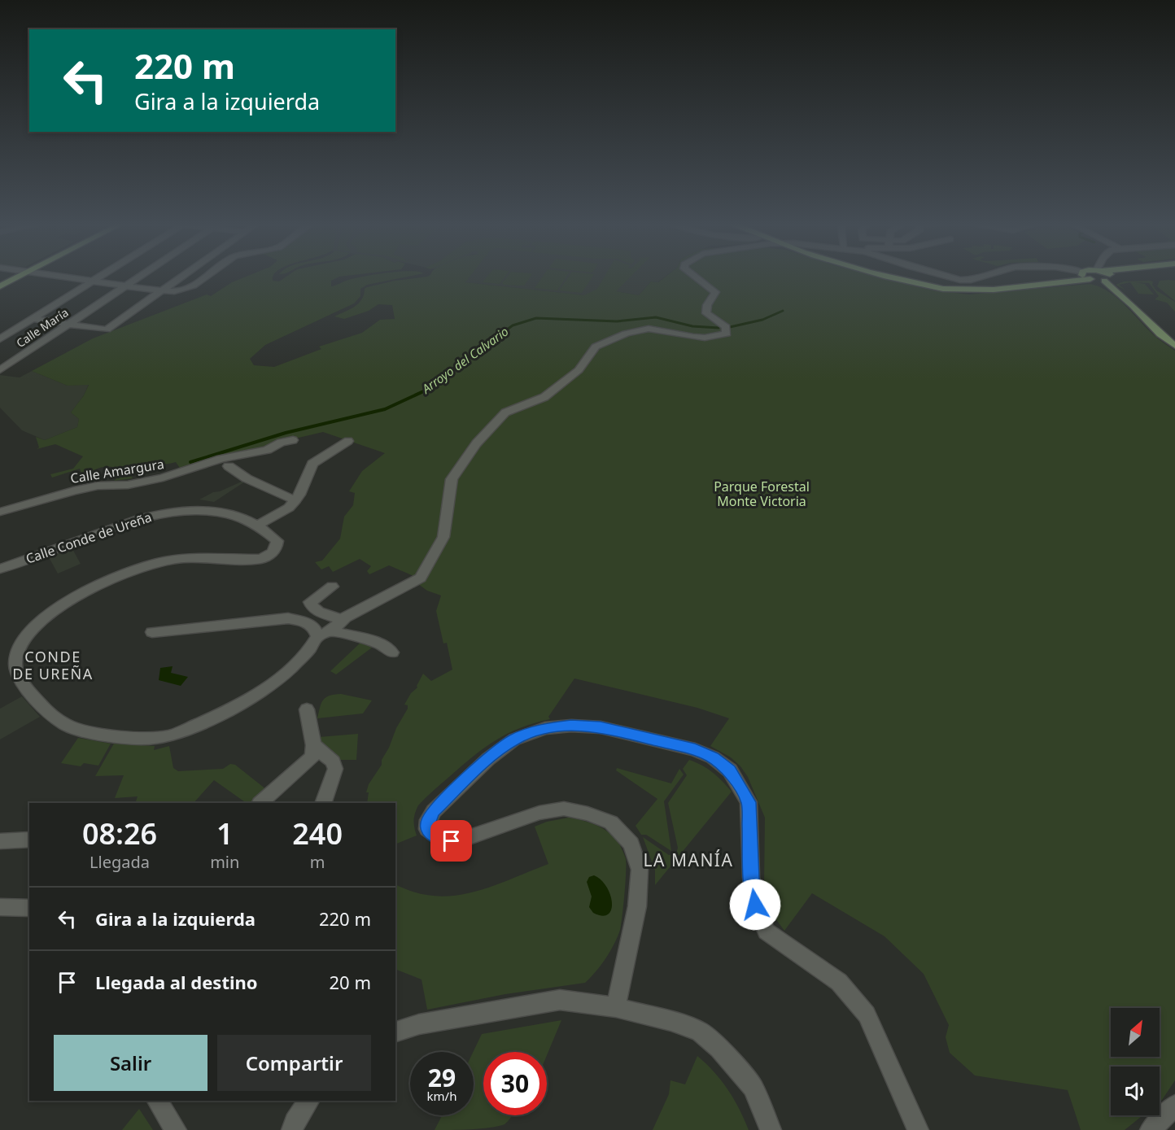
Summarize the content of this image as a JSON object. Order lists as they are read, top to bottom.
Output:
{
  "streets": {
    "street": ["Calle María", "Calle Amargura", "Calle Conde de Ureña"]
  },
  "districts": ["CONDE DE UREÑA", "LA MANÍA"],
  "water": ["Arroyo del Calvario"],
  "parks": ["Parque Forestal Monte Victoria"],
  "north": "top right",
  "page": {
    "turn": ["220 m", "Gira a la izquierda"],
    "eta": [
      "08:26",
      "Llegada",
      "1",
      "min",
      "240",
      "m"
    ],
    "list": [
      {
        "name": "Gira a la izquierda",
        "value": "220 m"
      },
      {
        "name": "Llegada al destino",
        "value": "20 m"
      }
    ],
    "buttons": ["Salir", "Compartir"],
    "speed": "29 km/h",
    "limit": "30"
  }
}
